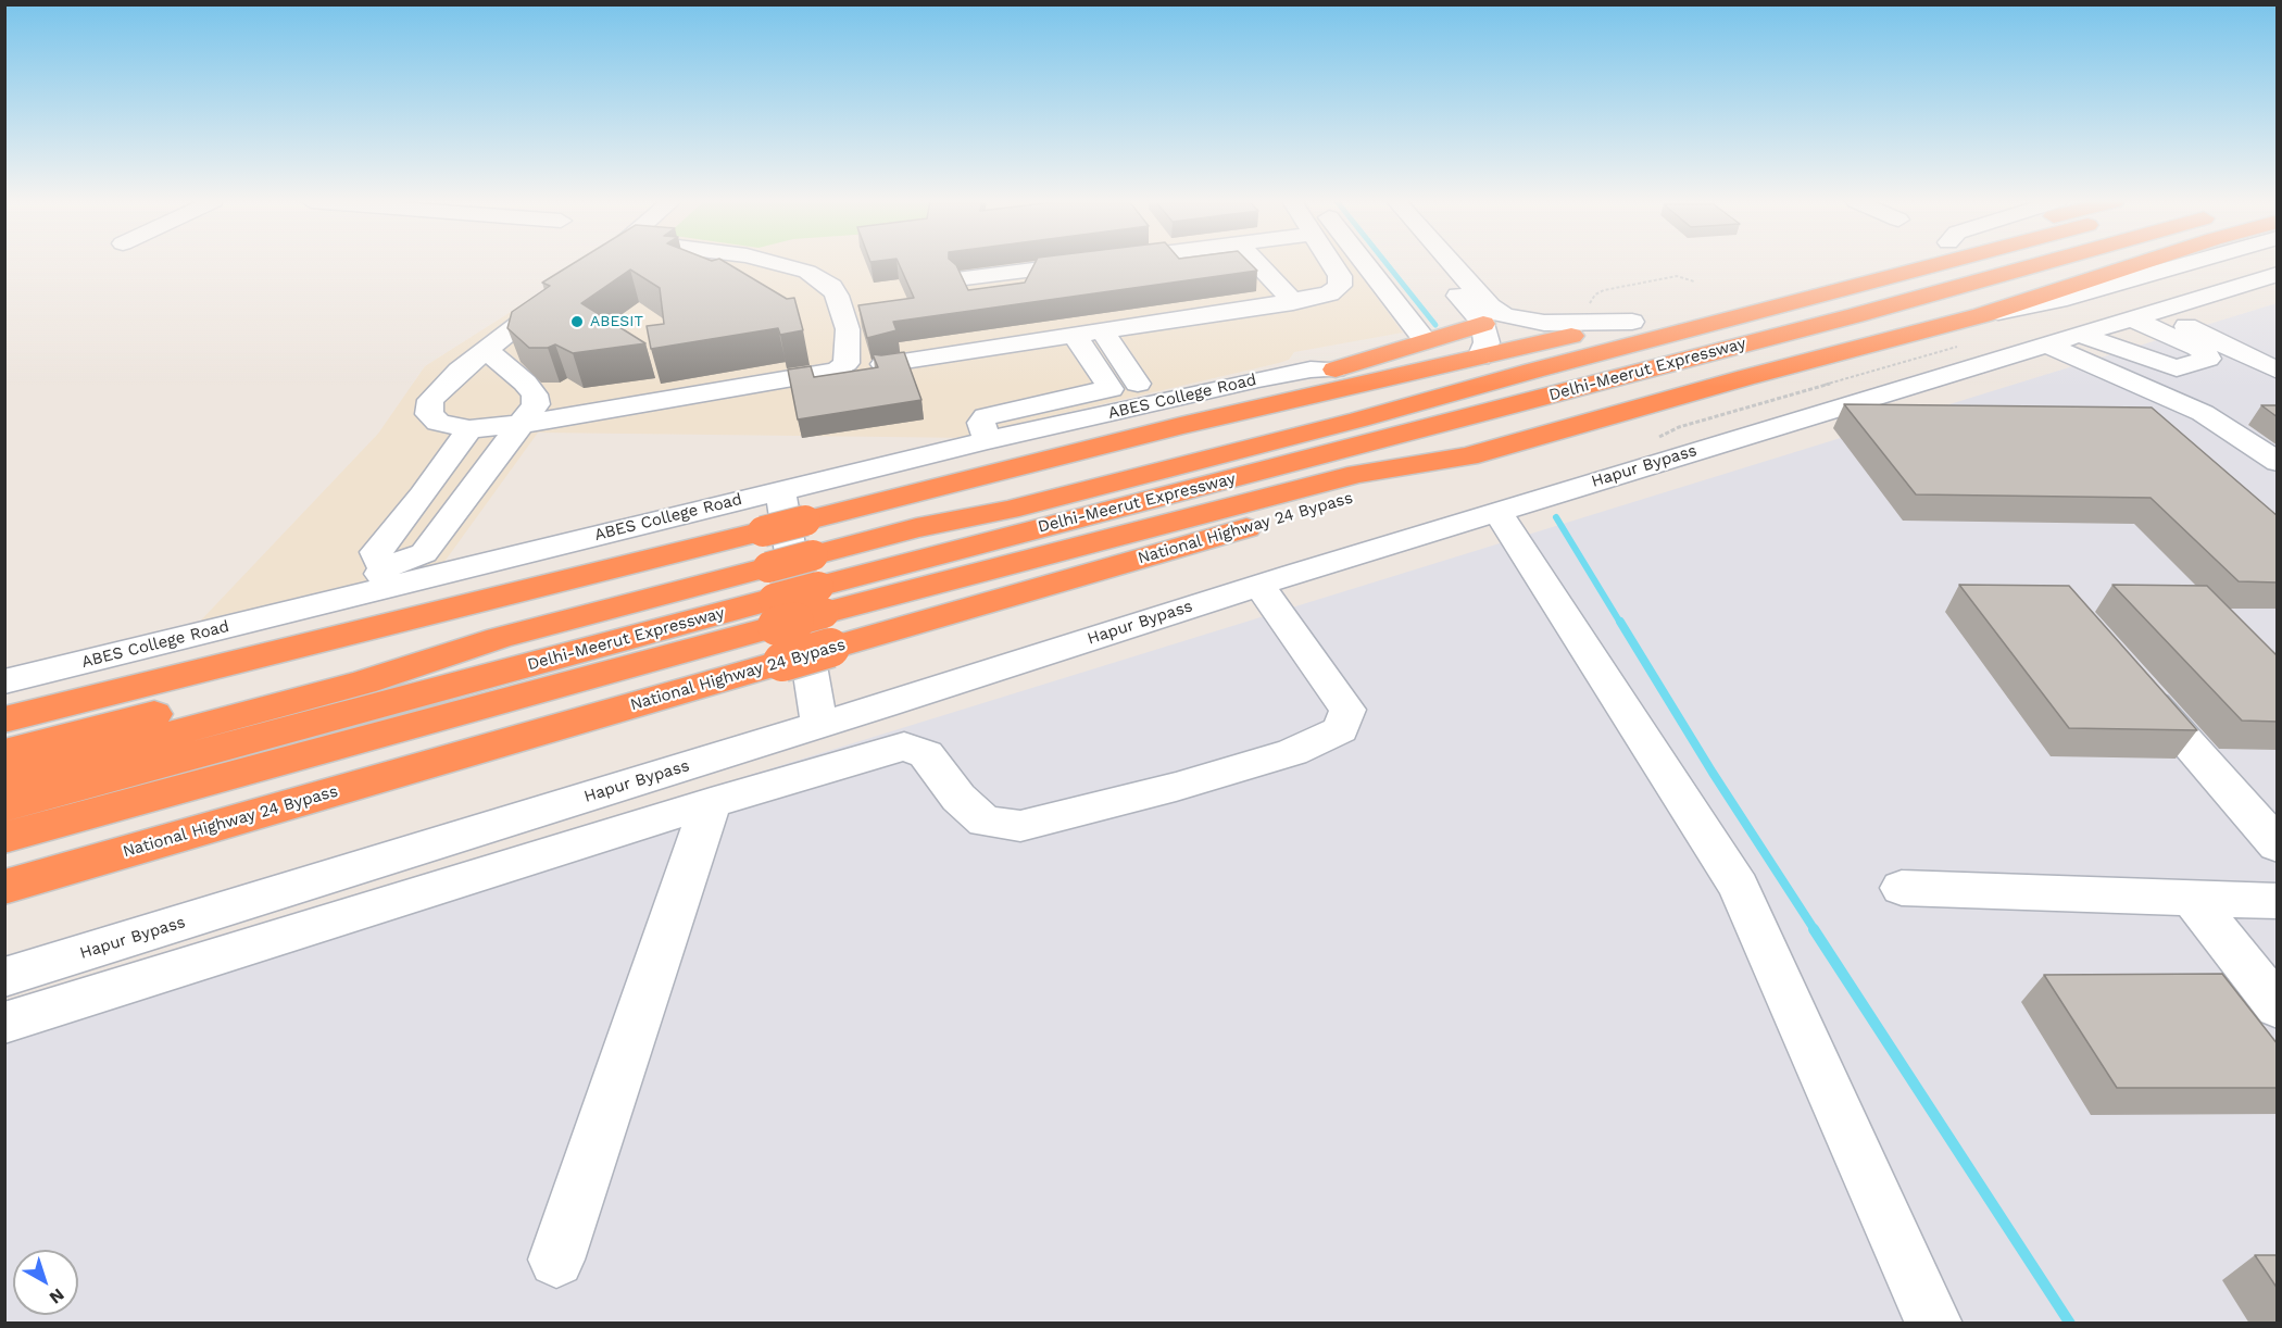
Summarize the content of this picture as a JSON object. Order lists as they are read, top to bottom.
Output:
{
  "streets": {
    "highway": ["Delhi-Meerut Expressway", "National Highway 24 Bypass"],
    "street": ["ABES College Road", "Hapur Bypass"]
  },
  "crossings": [
    ["Delhi-Meerut Expressway", "National Highway 24 Bypass"]
  ],
  "places": ["ABESIT"],
  "north": "bottom right"
}
